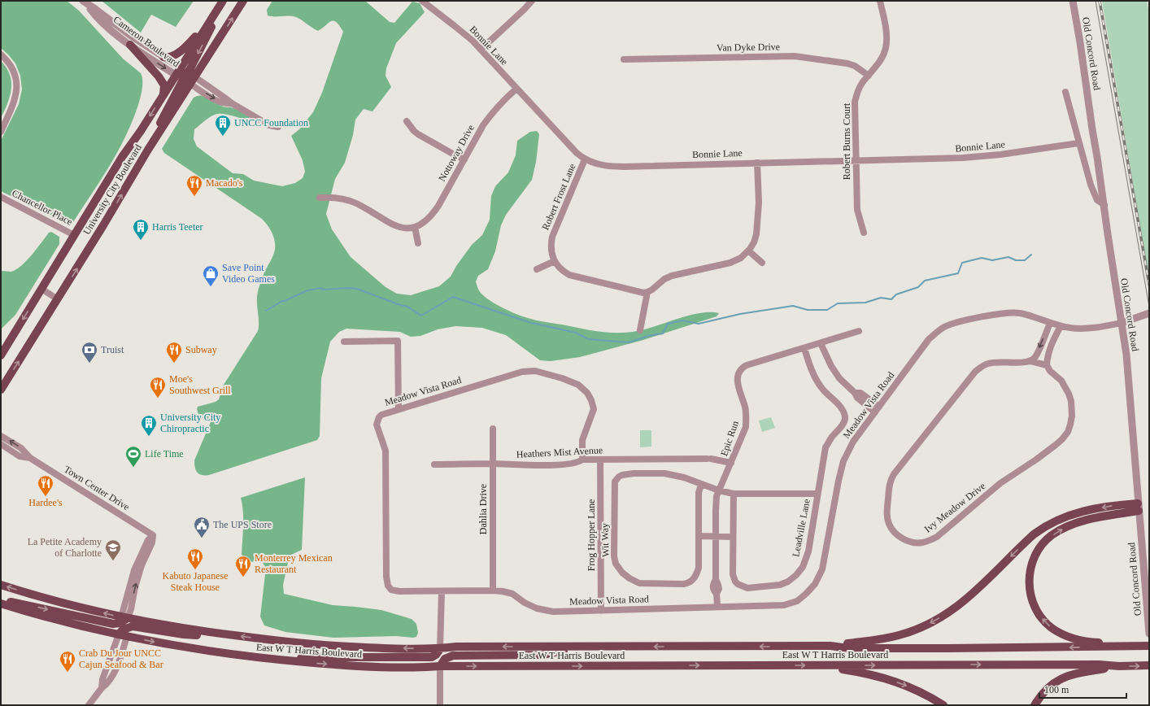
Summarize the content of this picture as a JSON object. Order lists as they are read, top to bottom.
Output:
{
  "streets": {
    "main road": ["University City Boulevard", "East W T Harris Boulevard"],
    "street": [
      "Cameron Boulevard",
      "Bonnie Lane",
      "Van Dyke Drive",
      "Old Concord Road",
      "Robert Burns Court",
      "Nottoway Drive",
      "Robert Frost Lane",
      "Chancellor Place",
      "Meadow Vista Road",
      "Epic Run",
      "Heathers Mist Avenue",
      "Town Center Drive",
      "Ivy Meadow Drive",
      "Dahlia Drive",
      "Leadville Lane",
      "Frog Hopper Lane",
      "Wit Way"
    ]
  },
  "crossings": [
    ["Cameron Boulevard", "University City Boulevard"],
    ["Bonnie Lane", "Robert Burns Court"],
    ["Bonnie Lane", "Nottoway Drive"],
    ["Bonnie Lane", "Robert Frost Lane"],
    ["Van Dyke Drive", "Robert Burns Court"],
    ["Old Concord Road", "Meadow Vista Road"],
    ["University City Boulevard", "Chancellor Place"],
    ["Meadow Vista Road", "Epic Run"],
    ["Meadow Vista Road", "Heathers Mist Avenue"],
    ["Meadow Vista Road", "Dahlia Drive"],
    ["Meadow Vista Road", "Frog Hopper Lane"],
    ["Epic Run", "Heathers Mist Avenue"],
    ["Epic Run", "Leadville Lane"],
    ["Epic Run", "Wit Way"],
    ["Heathers Mist Avenue", "Dahlia Drive"],
    ["Heathers Mist Avenue", "Frog Hopper Lane"],
    ["Town Center Drive", "East W T Harris Boulevard"],
    ["Leadville Lane", "Wit Way"]
  ],
  "places": {
    "building": ["UNCC Foundation", "Harris Teeter", "University City Chiropractic"],
    "restaurant": [
      "Macado's",
      "Subway",
      "Moe's Southwest Grill",
      "Hardee's",
      "Kabuto Japanese Steak House",
      "Monterrey Mexican Restaurant",
      "Crab Du Jour UNCC Cajun Seafood & Bar"
    ],
    "shop": ["Save Point Video Games"],
    "bank": ["Truist"],
    "sports": ["Life Time"],
    "public building": ["The UPS Store"],
    "school or university": ["La Petite Academy of Charlotte"]
  },
  "scale_bar": "100 m"
}
